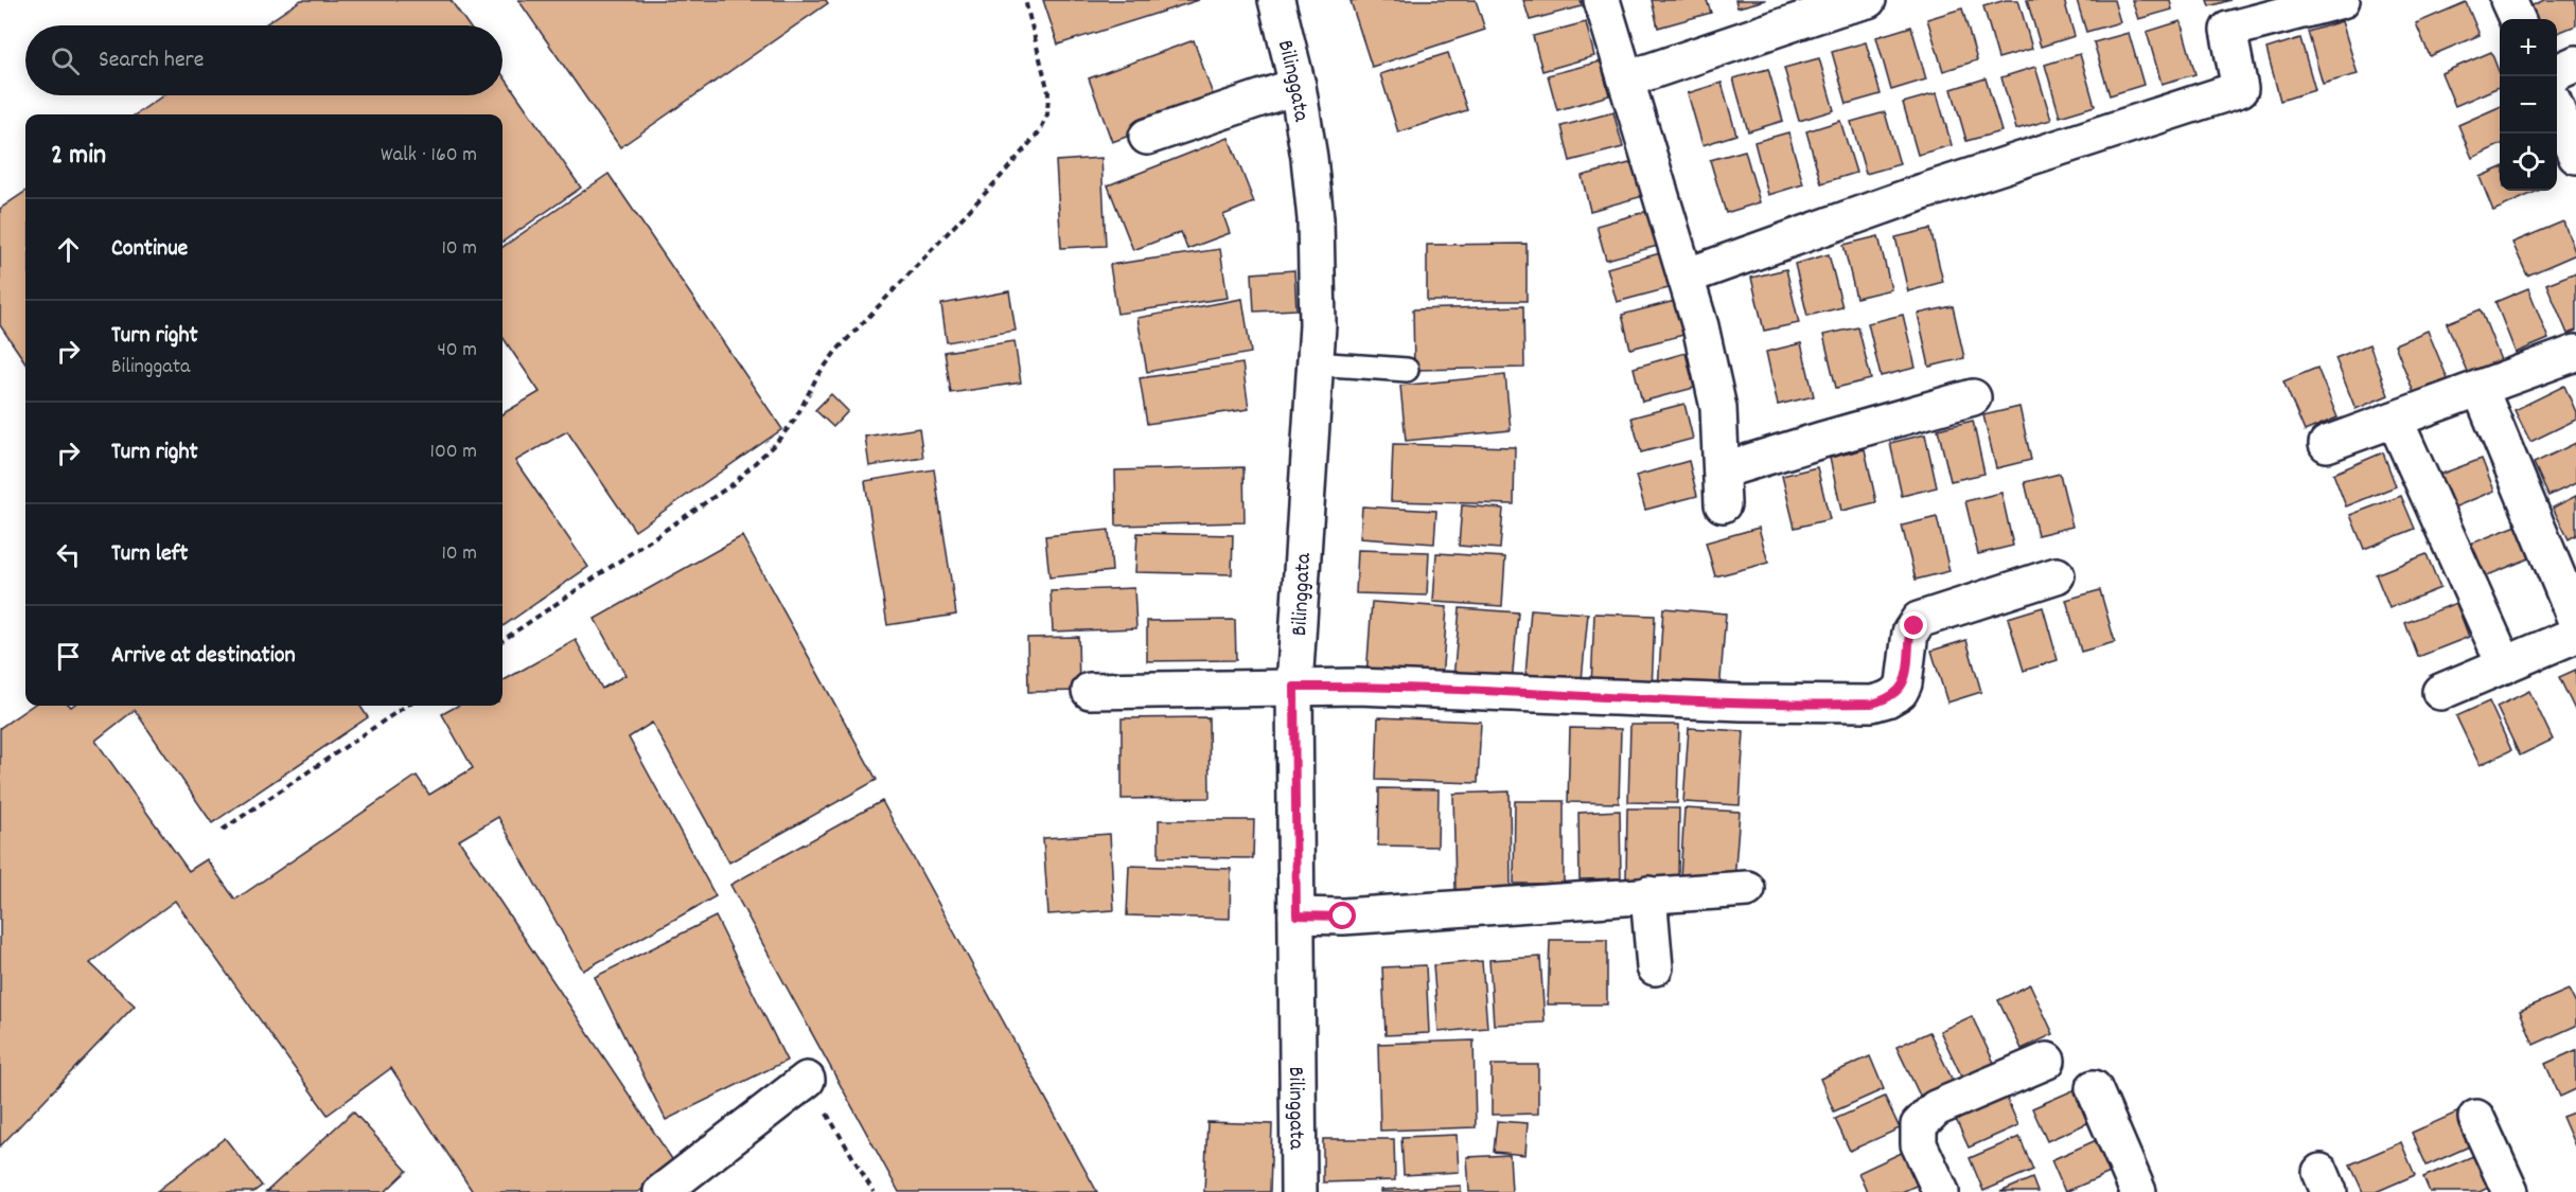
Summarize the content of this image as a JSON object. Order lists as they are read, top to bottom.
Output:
{
  "streets": {
    "street": ["Bilinggata"]
  },
  "page": {
    "map_buttons": ["+", "−"],
    "search": "Search here",
    "heading": ["2 min", "Walk · 160 m"],
    "list": [
      ["Continue", "10 m"],
      ["Turn right", "Bilinggata", "40 m"],
      ["Turn right", "100 m"],
      ["Turn left", "10 m"],
      "Arrive at destination"
    ]
  }
}
